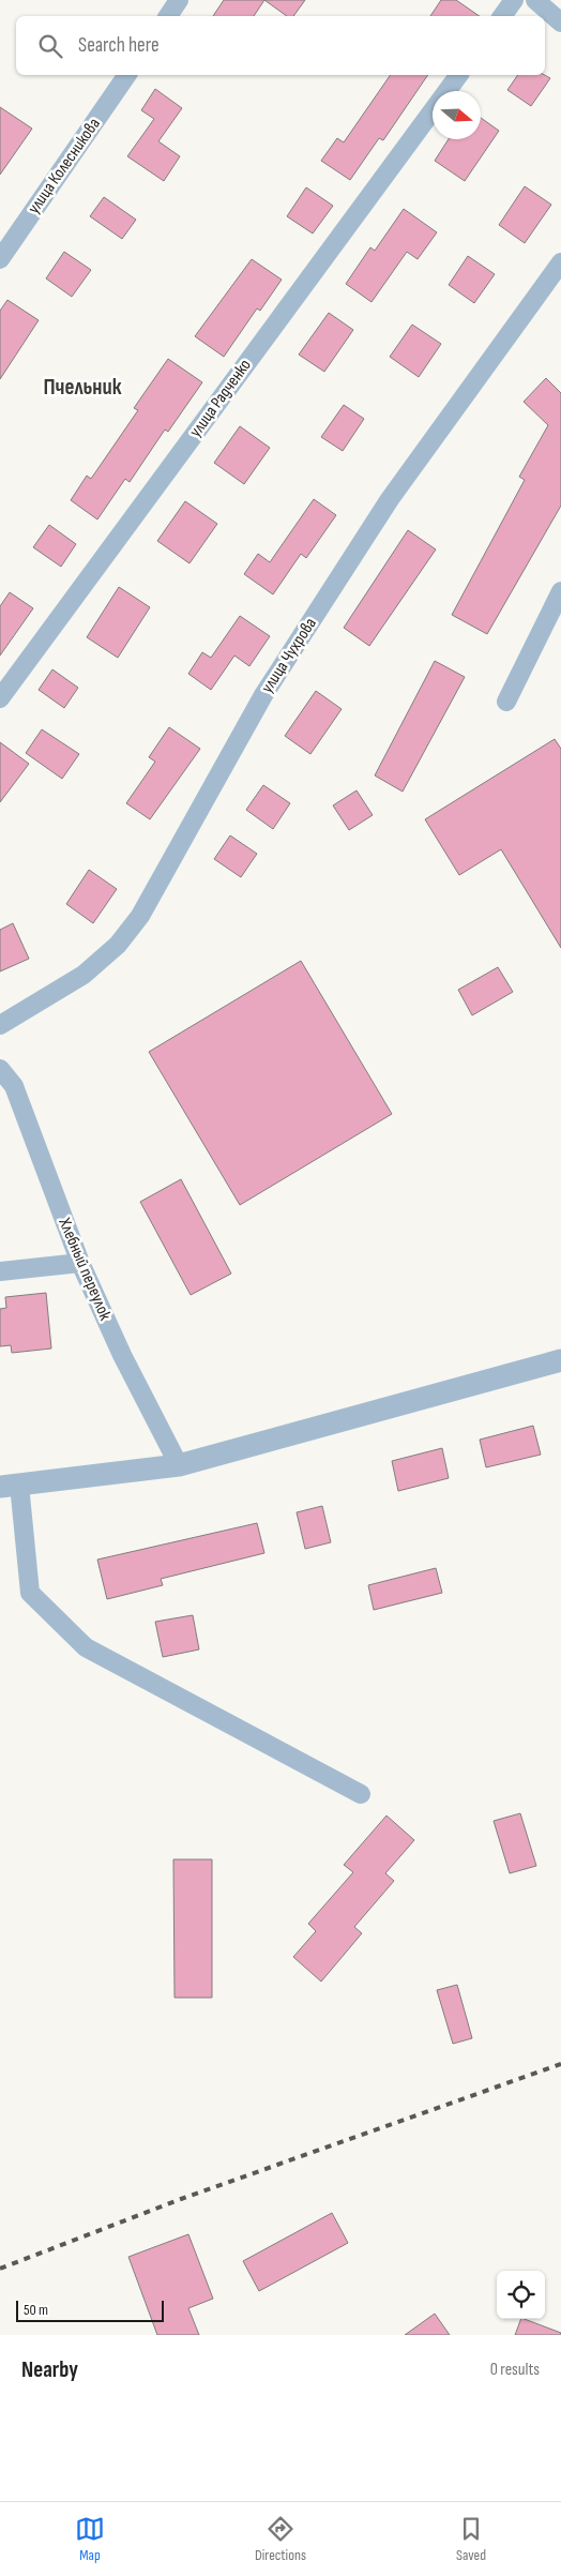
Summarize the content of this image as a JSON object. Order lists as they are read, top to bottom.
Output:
{
  "streets": {
    "street": [
      "улица Колесникова",
      "улица Радченко",
      "улица Чухрова",
      "Хлебный переулок"
    ]
  },
  "districts": ["Пчельник"],
  "scale_bar": "50 m",
  "north": "right",
  "page": {
    "search": "Search here",
    "scale": "50 m",
    "heading": ["Nearby", "0 results"],
    "nav": ["Map", "Directions", "Saved"]
  }
}
